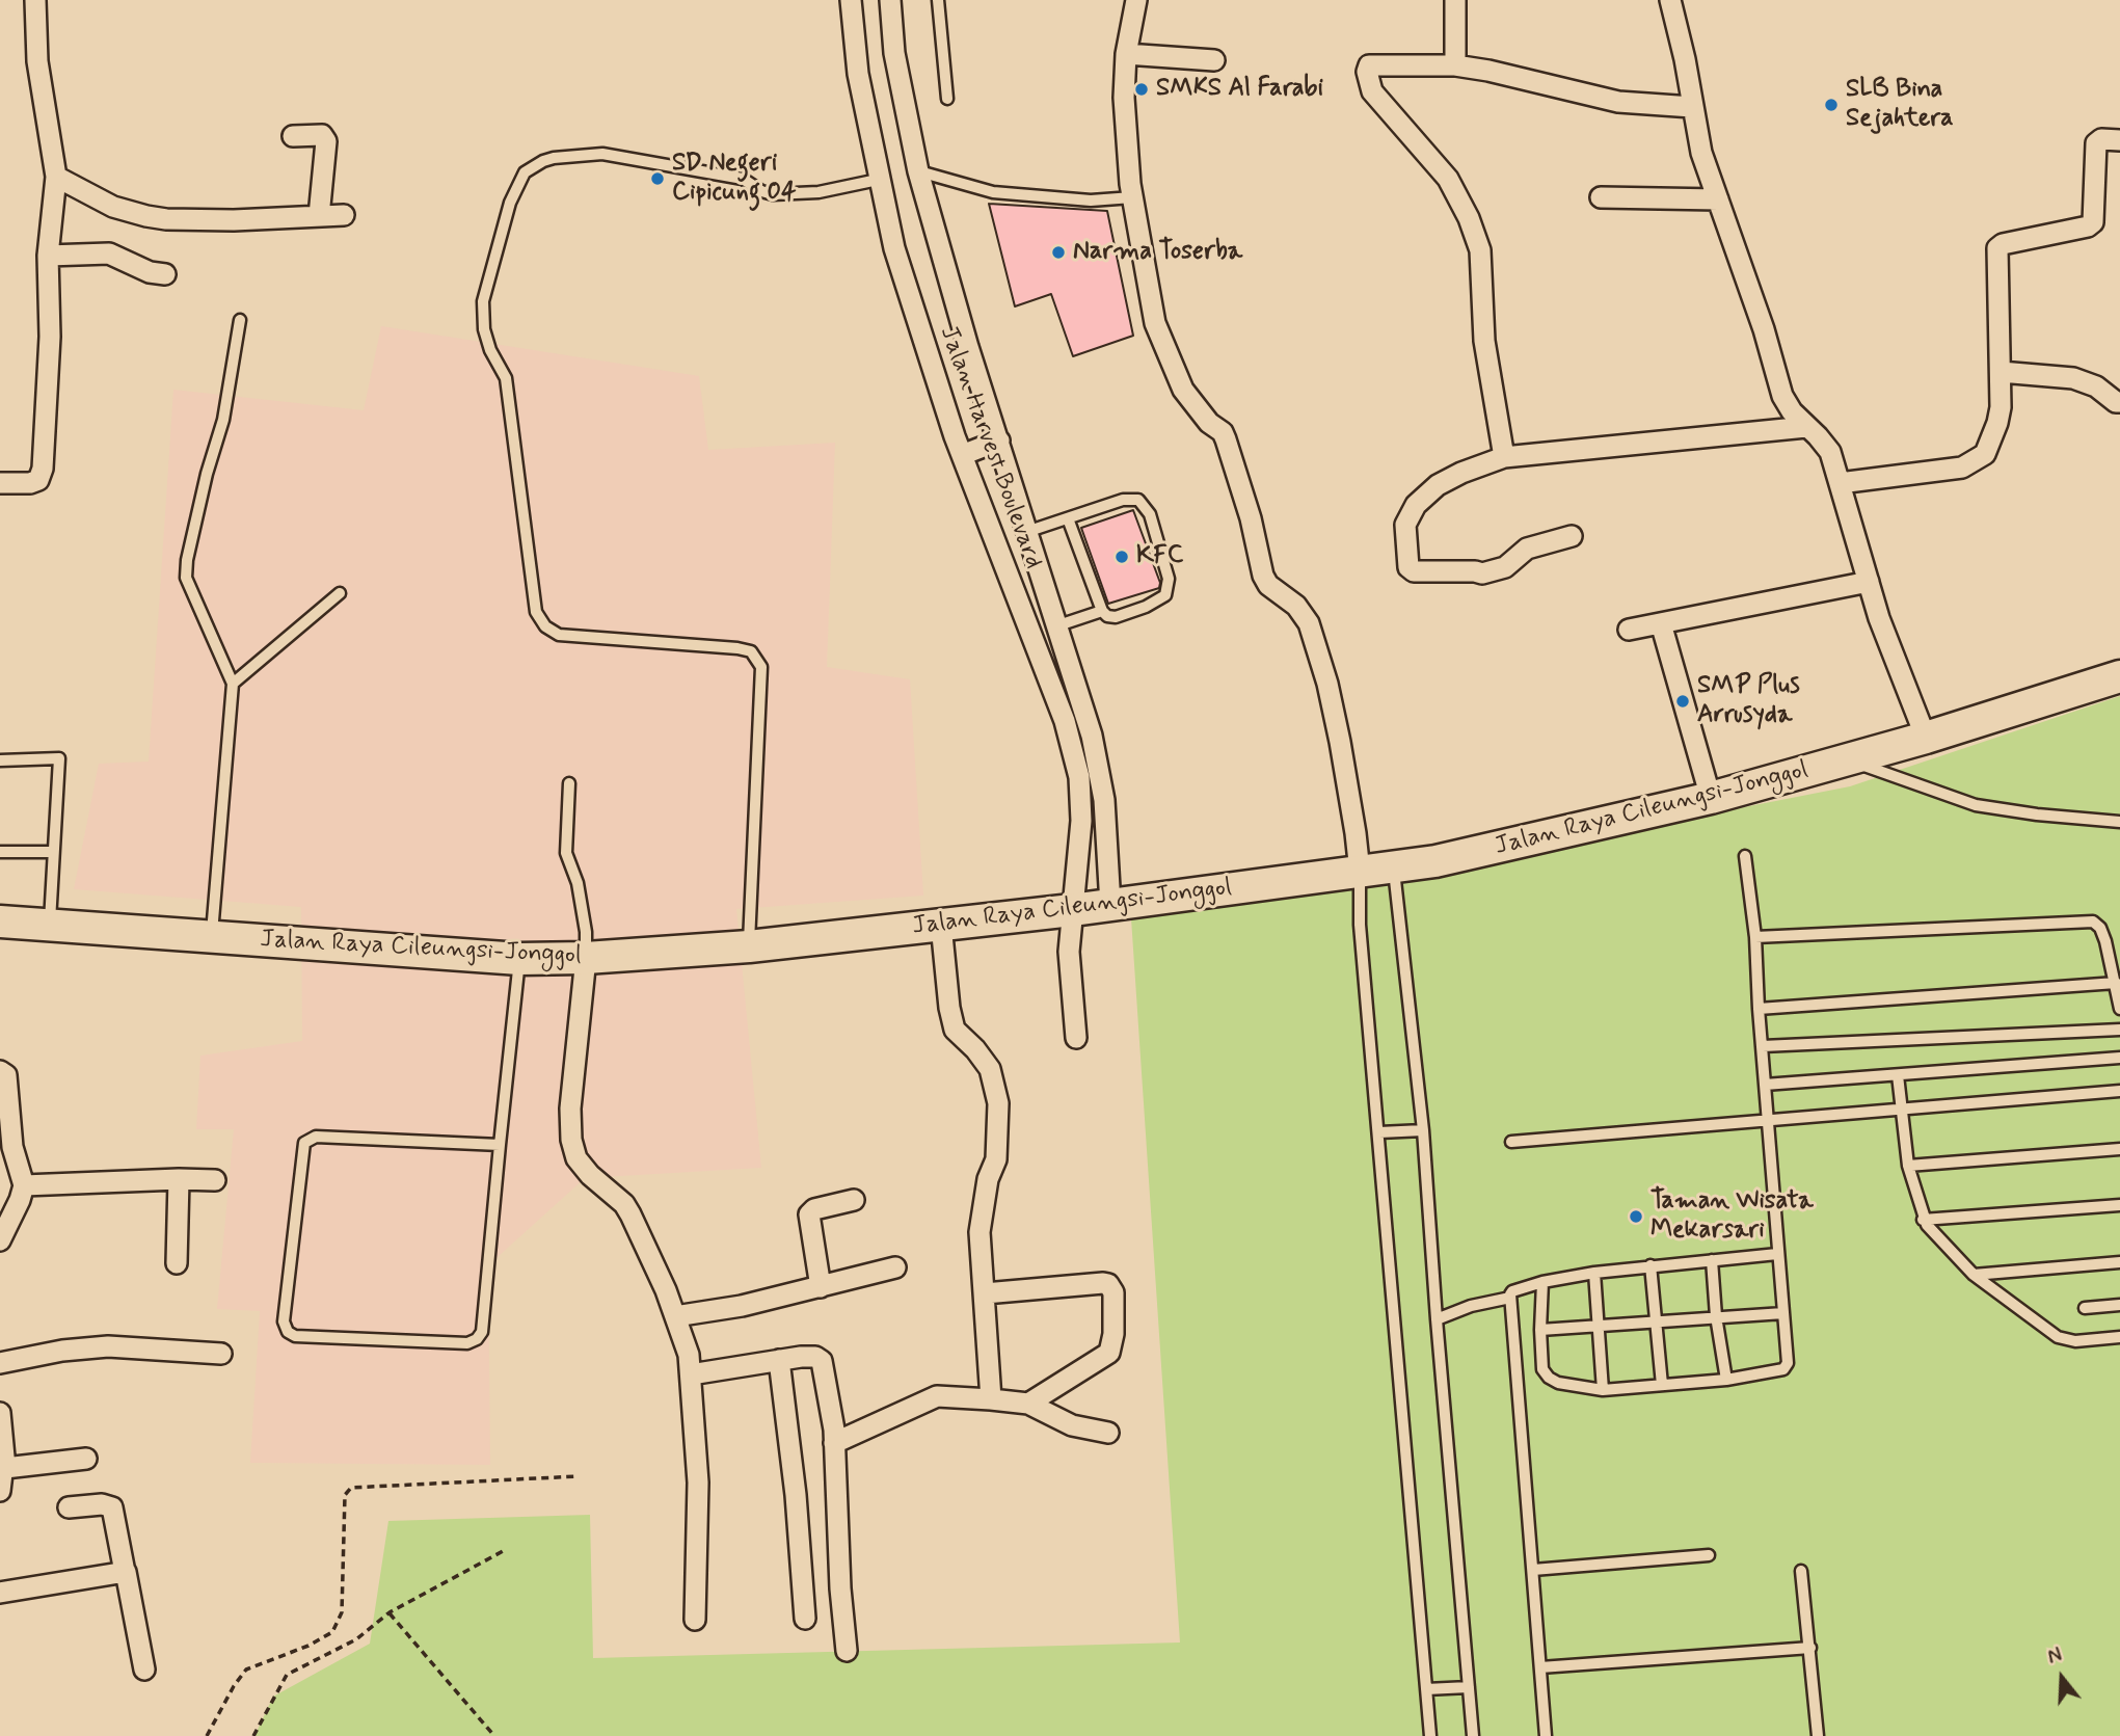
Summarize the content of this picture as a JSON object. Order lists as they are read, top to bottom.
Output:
{
  "streets": {
    "main road": ["Jalan Raya Cileungsi-Jonggol"],
    "street": ["Jalan Harvest Boulevard"]
  },
  "crossings": [
    ["Jalan Harvest Boulevard", "Jalan Raya Cileungsi-Jonggol"]
  ],
  "places": [
    "SMKS Al Farabi",
    "SLB Bina Sejahtera",
    "SD Negeri Cipicung 04",
    "Narma Toserba",
    "KFC",
    "SMP Plus Arrusyda",
    "Taman Wisata Mekarsari"
  ],
  "north": "top"
}
